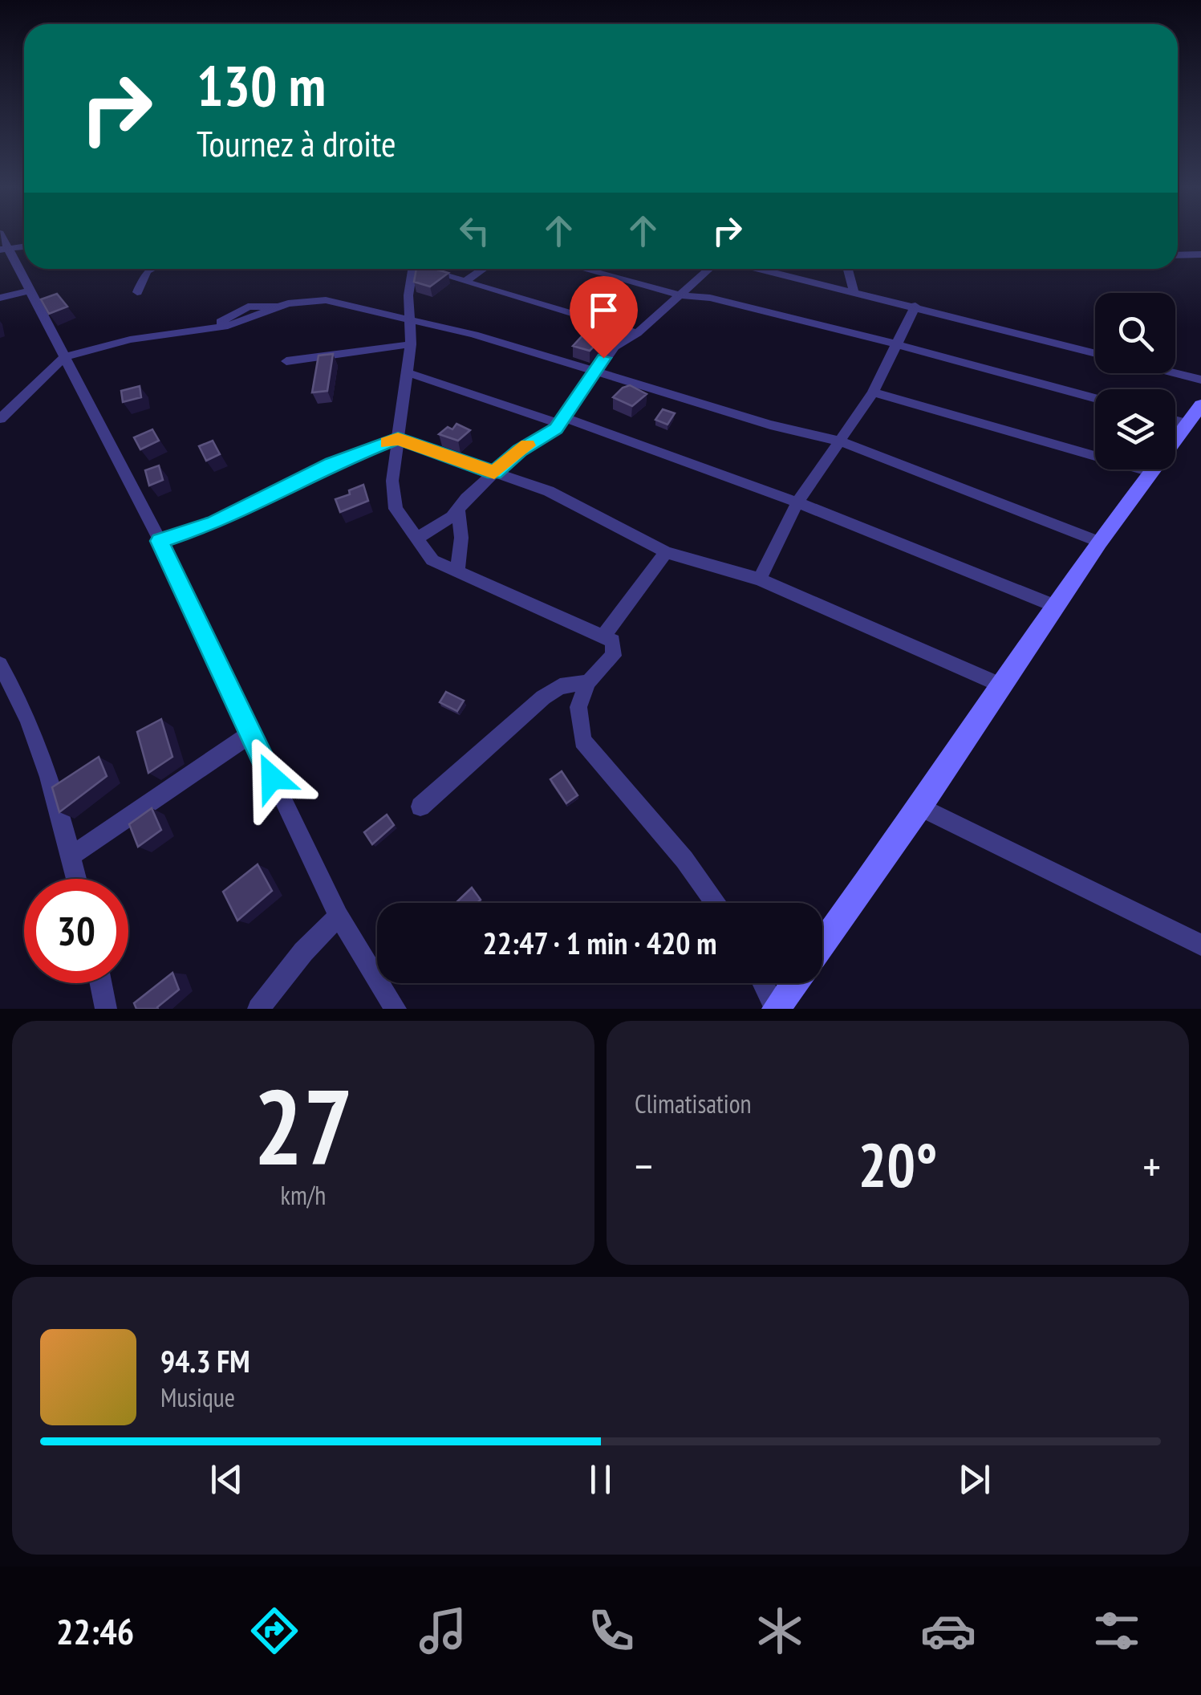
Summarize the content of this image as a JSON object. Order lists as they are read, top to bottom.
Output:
{
  "page": {
    "turn": ["130 m", "Tournez à droite"],
    "limit": "30",
    "trip": "22:47 · 1 min · 420 m",
    "tile": [
      ["27", "km/h"],
      "Climatisation"
    ],
    "heat": ["−", "20°", "+"],
    "song": ["94.3 FM", "Musique"],
    "tabs": "22:46"
  }
}
